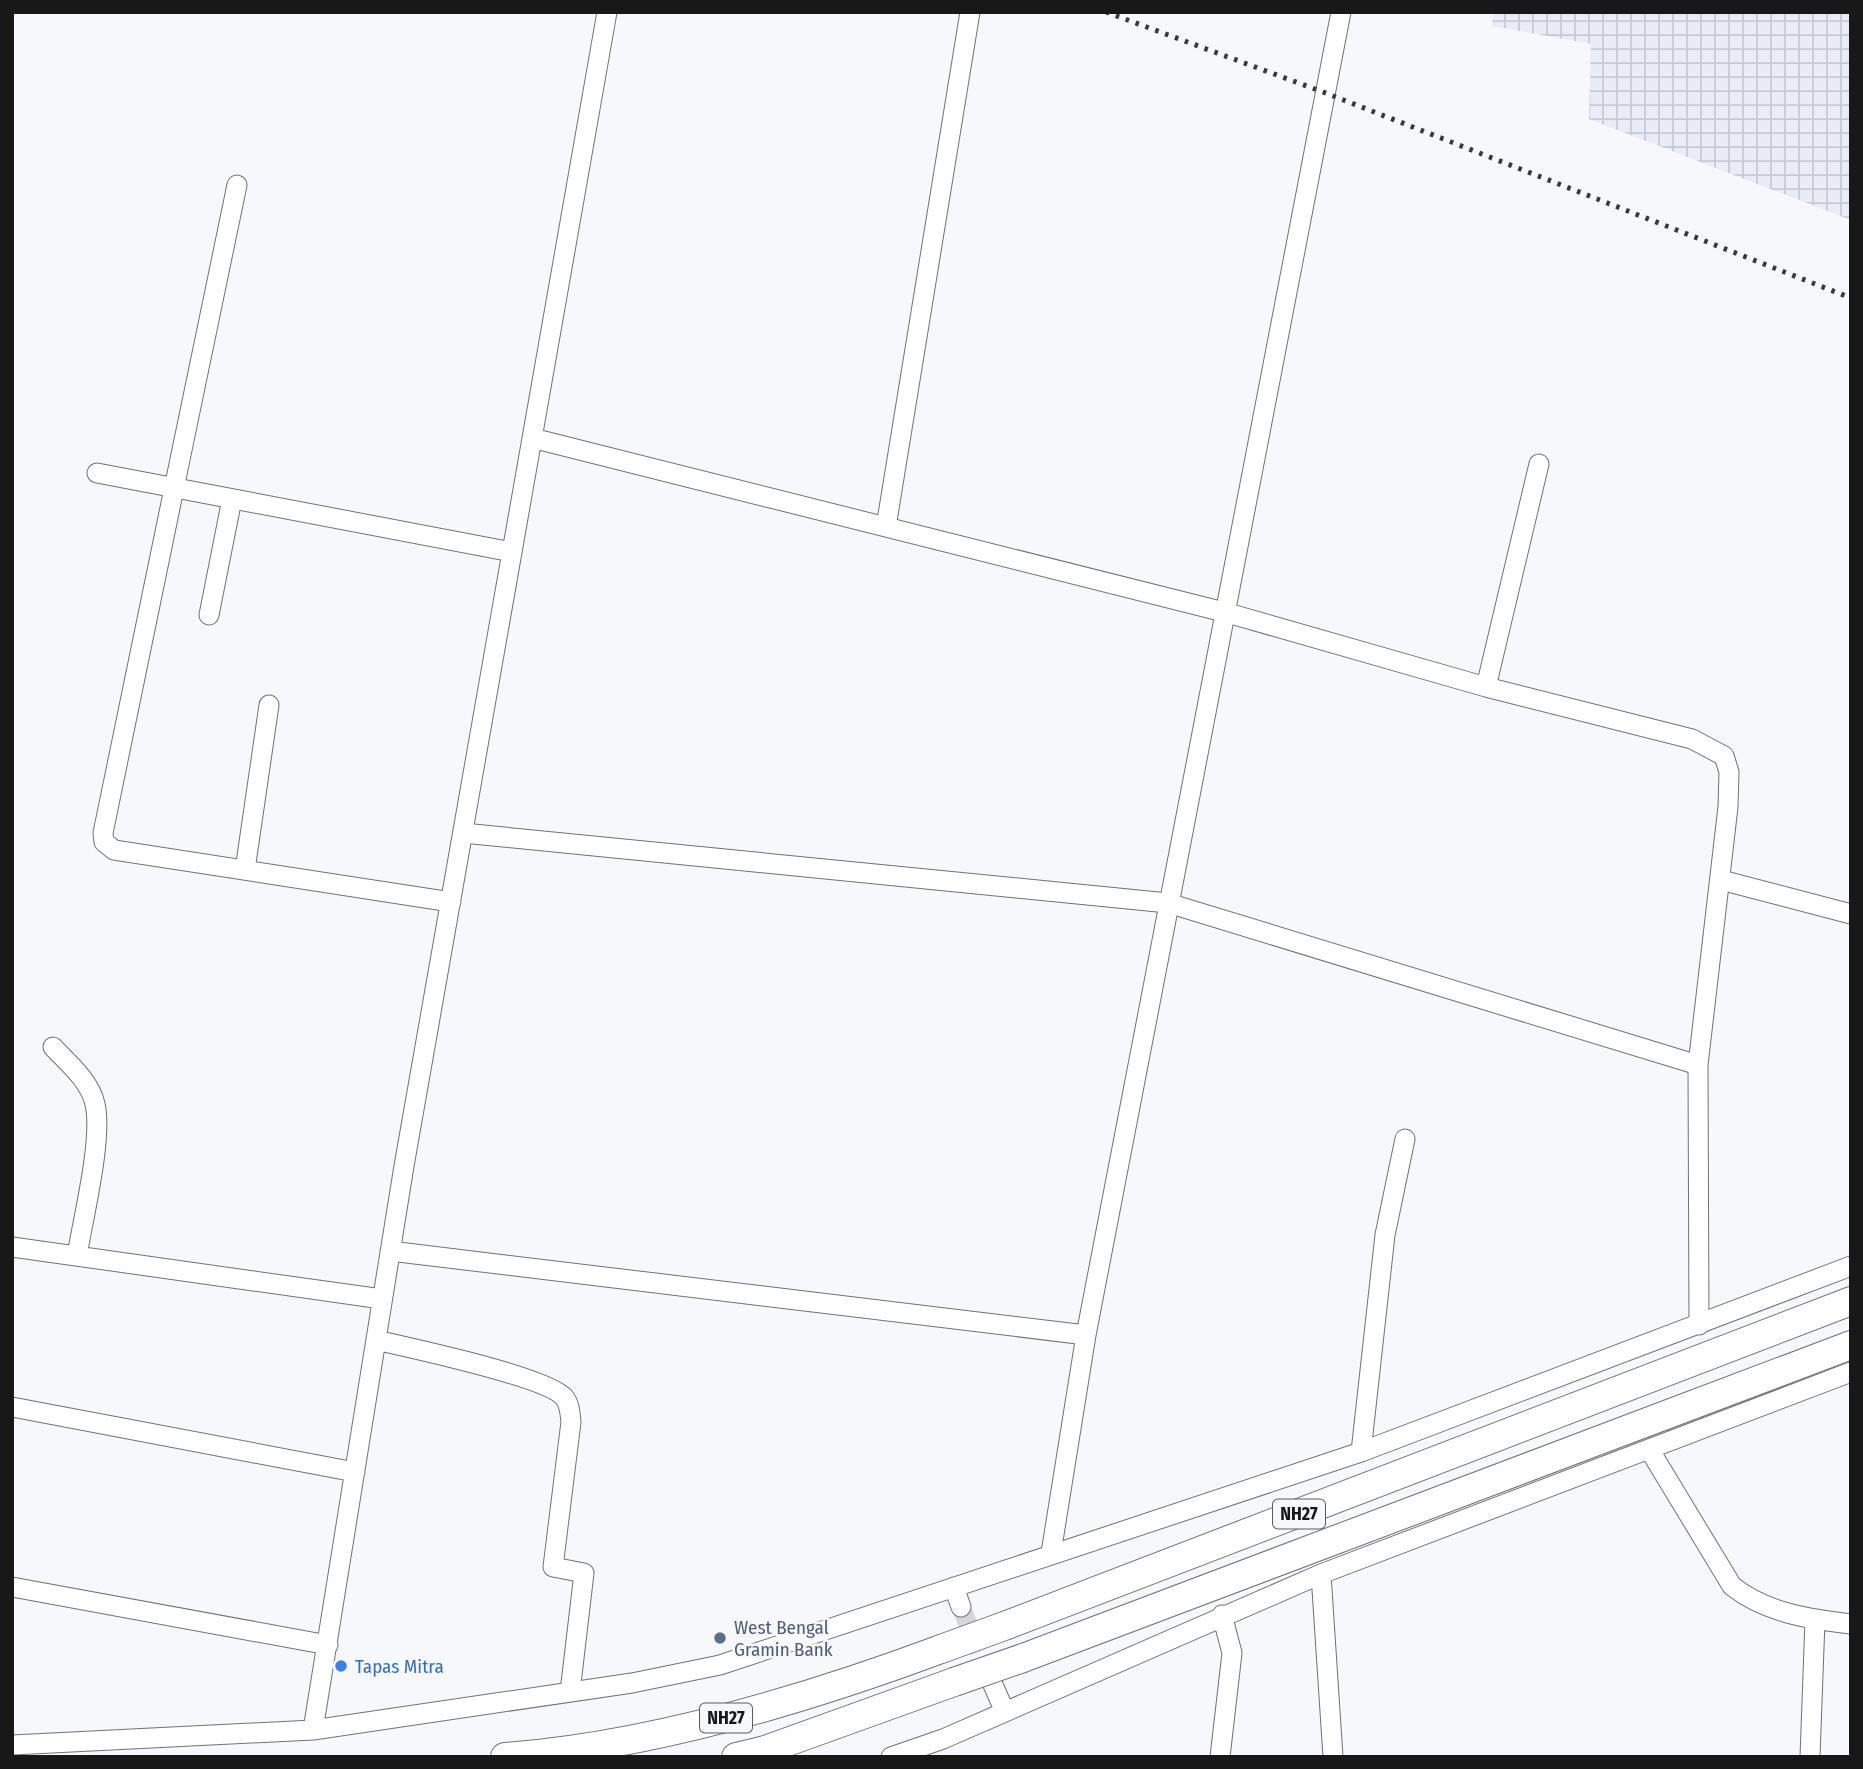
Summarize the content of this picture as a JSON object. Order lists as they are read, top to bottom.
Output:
{
  "streets": {
    "highway": ["NH27"]
  },
  "places": ["West Bengal Gramin Bank", "Tapas Mitra"]
}
